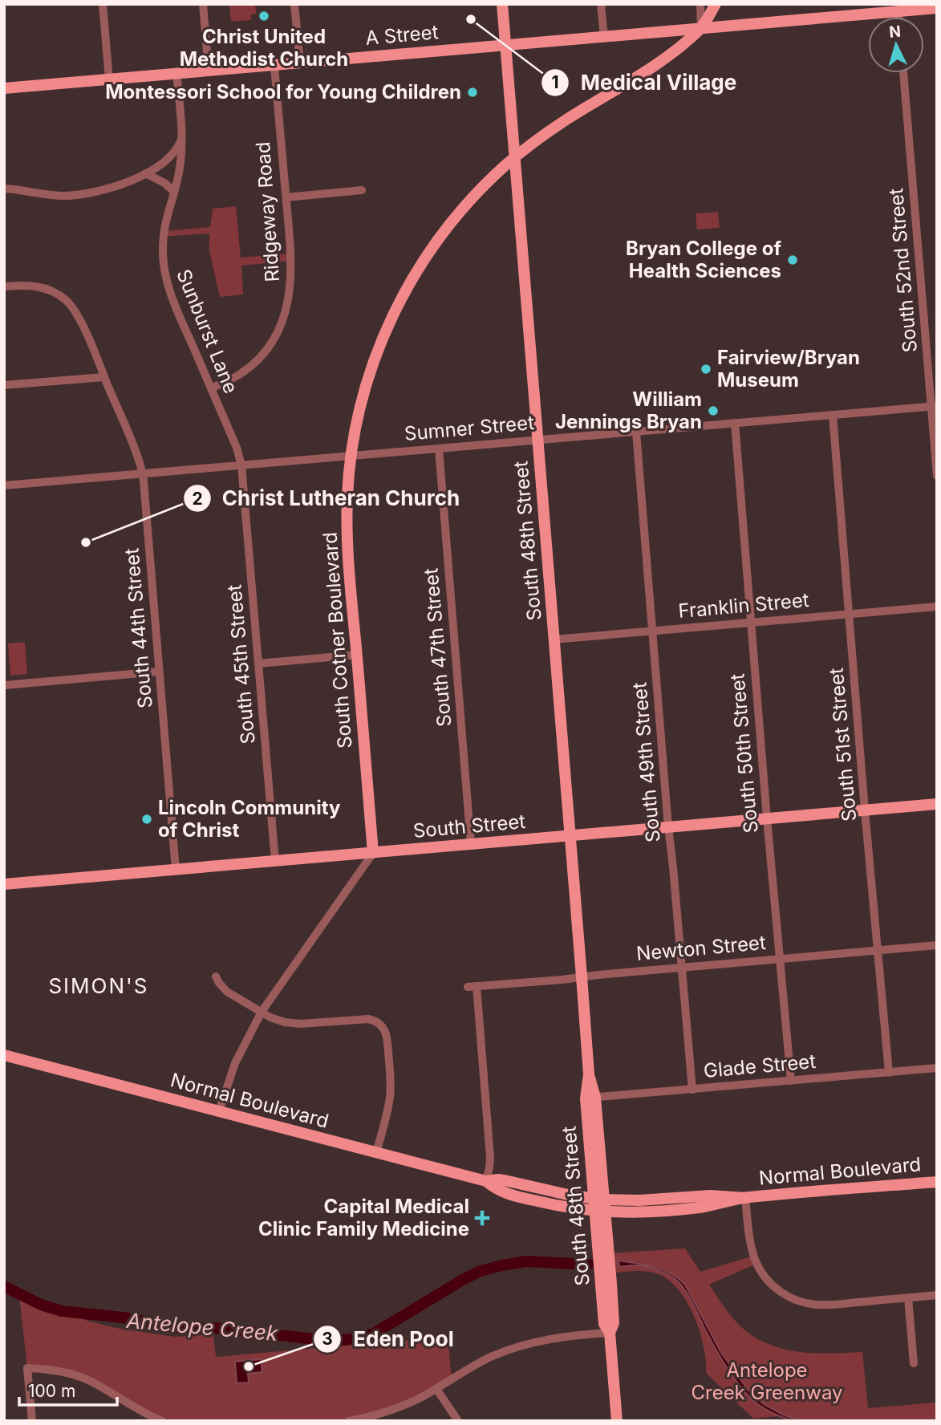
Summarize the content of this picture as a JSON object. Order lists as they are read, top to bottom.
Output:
{
  "streets": {
    "main road": [
      "A Street",
      "South 48th Street",
      "South Cotner Boulevard",
      "South Street",
      "Normal Boulevard"
    ],
    "street": [
      "Ridgeway Road",
      "South 52nd Street",
      "Sunburst Lane",
      "Sumner Street",
      "Franklin Street",
      "South 44th Street",
      "South 47th Street",
      "South 45th Street",
      "South 51st Street",
      "South 50th Street",
      "South 49th Street",
      "Newton Street",
      "Glade Street"
    ]
  },
  "crossings": [
    ["A Street", "Ridgeway Road"],
    ["A Street", "Sunburst Lane"],
    ["A Street", "South 48th Street"],
    ["A Street", "South Cotner Boulevard"],
    ["Ridgeway Road", "Sunburst Lane"],
    ["South 52nd Street", "Sumner Street"],
    ["Sunburst Lane", "Sumner Street"],
    ["Sunburst Lane", "South 45th Street"],
    ["Sumner Street", "South 48th Street"],
    ["Sumner Street", "South 44th Street"],
    ["Sumner Street", "South Cotner Boulevard"],
    ["Sumner Street", "South 47th Street"],
    ["Sumner Street", "South 45th Street"],
    ["Sumner Street", "South 51st Street"],
    ["Sumner Street", "South 50th Street"],
    ["Sumner Street", "South 49th Street"],
    ["South 48th Street", "Franklin Street"],
    ["South 48th Street", "South Cotner Boulevard"],
    ["South 48th Street", "South Street"],
    ["South 48th Street", "Newton Street"],
    ["South 48th Street", "Glade Street"],
    ["South 48th Street", "Normal Boulevard"],
    ["Franklin Street", "South 51st Street"],
    ["Franklin Street", "South 50th Street"],
    ["Franklin Street", "South 49th Street"],
    ["South 44th Street", "South Street"],
    ["South Cotner Boulevard", "South Street"],
    ["South 47th Street", "South Street"],
    ["South 45th Street", "South Street"],
    ["South 51st Street", "South Street"],
    ["South 51st Street", "Newton Street"],
    ["South 51st Street", "Glade Street"],
    ["South 50th Street", "South Street"],
    ["South 50th Street", "Newton Street"],
    ["South 50th Street", "Glade Street"],
    ["South 49th Street", "South Street"],
    ["South 49th Street", "Newton Street"],
    ["South 49th Street", "Glade Street"],
    ["Newton Street", "Normal Boulevard"]
  ],
  "districts": ["SIMON'S"],
  "water": ["Antelope Creek"],
  "parks": ["Antelope Creek Greenway"],
  "places": {
    "other": [
      "Christ United Methodist Church",
      "Medical Village",
      "Montessori School for Young Children",
      "Bryan College of Health Sciences",
      "Fairview/Bryan Museum",
      "William Jennings Bryan",
      "Christ Lutheran Church",
      "Lincoln Community of Christ",
      "Eden Pool"
    ],
    "health": ["Capital Medical Clinic Family Medicine"]
  },
  "scale_bar": "100 m",
  "north": "top"
}
